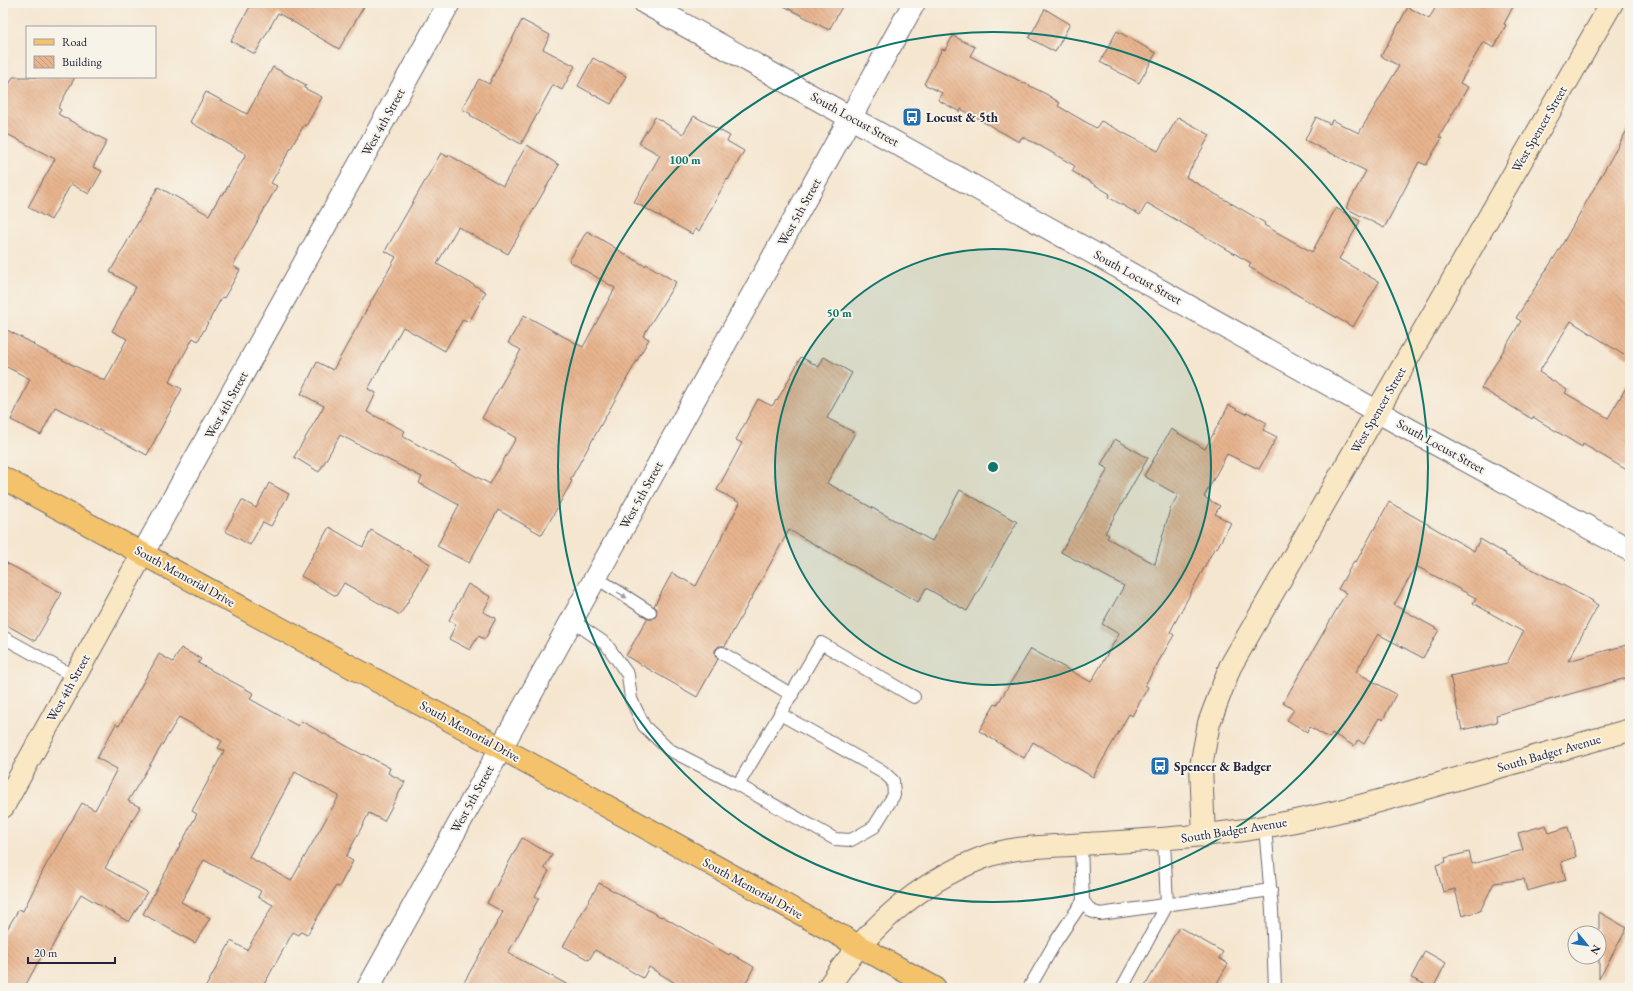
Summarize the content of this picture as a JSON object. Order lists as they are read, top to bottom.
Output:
{
  "streets": {
    "main road": ["South Memorial Drive"],
    "street": [
      "South Locust Street",
      "West 4th Street",
      "West Spencer Street",
      "West 5th Street",
      "South Badger Avenue"
    ]
  },
  "crossings": [
    ["South Locust Street", "West Spencer Street"],
    ["South Locust Street", "West 5th Street"],
    ["West 4th Street", "South Memorial Drive"],
    ["West Spencer Street", "South Badger Avenue"],
    ["West 5th Street", "South Memorial Drive"],
    ["South Memorial Drive", "South Badger Avenue"]
  ],
  "places": {
    "bus stop": ["Locust & 5th", "Spencer & Badger"]
  },
  "legend": ["Road", "Building"],
  "scale_bar": "20 m",
  "north": "bottom right",
  "rings": ["100 m", "50 m"]
}
